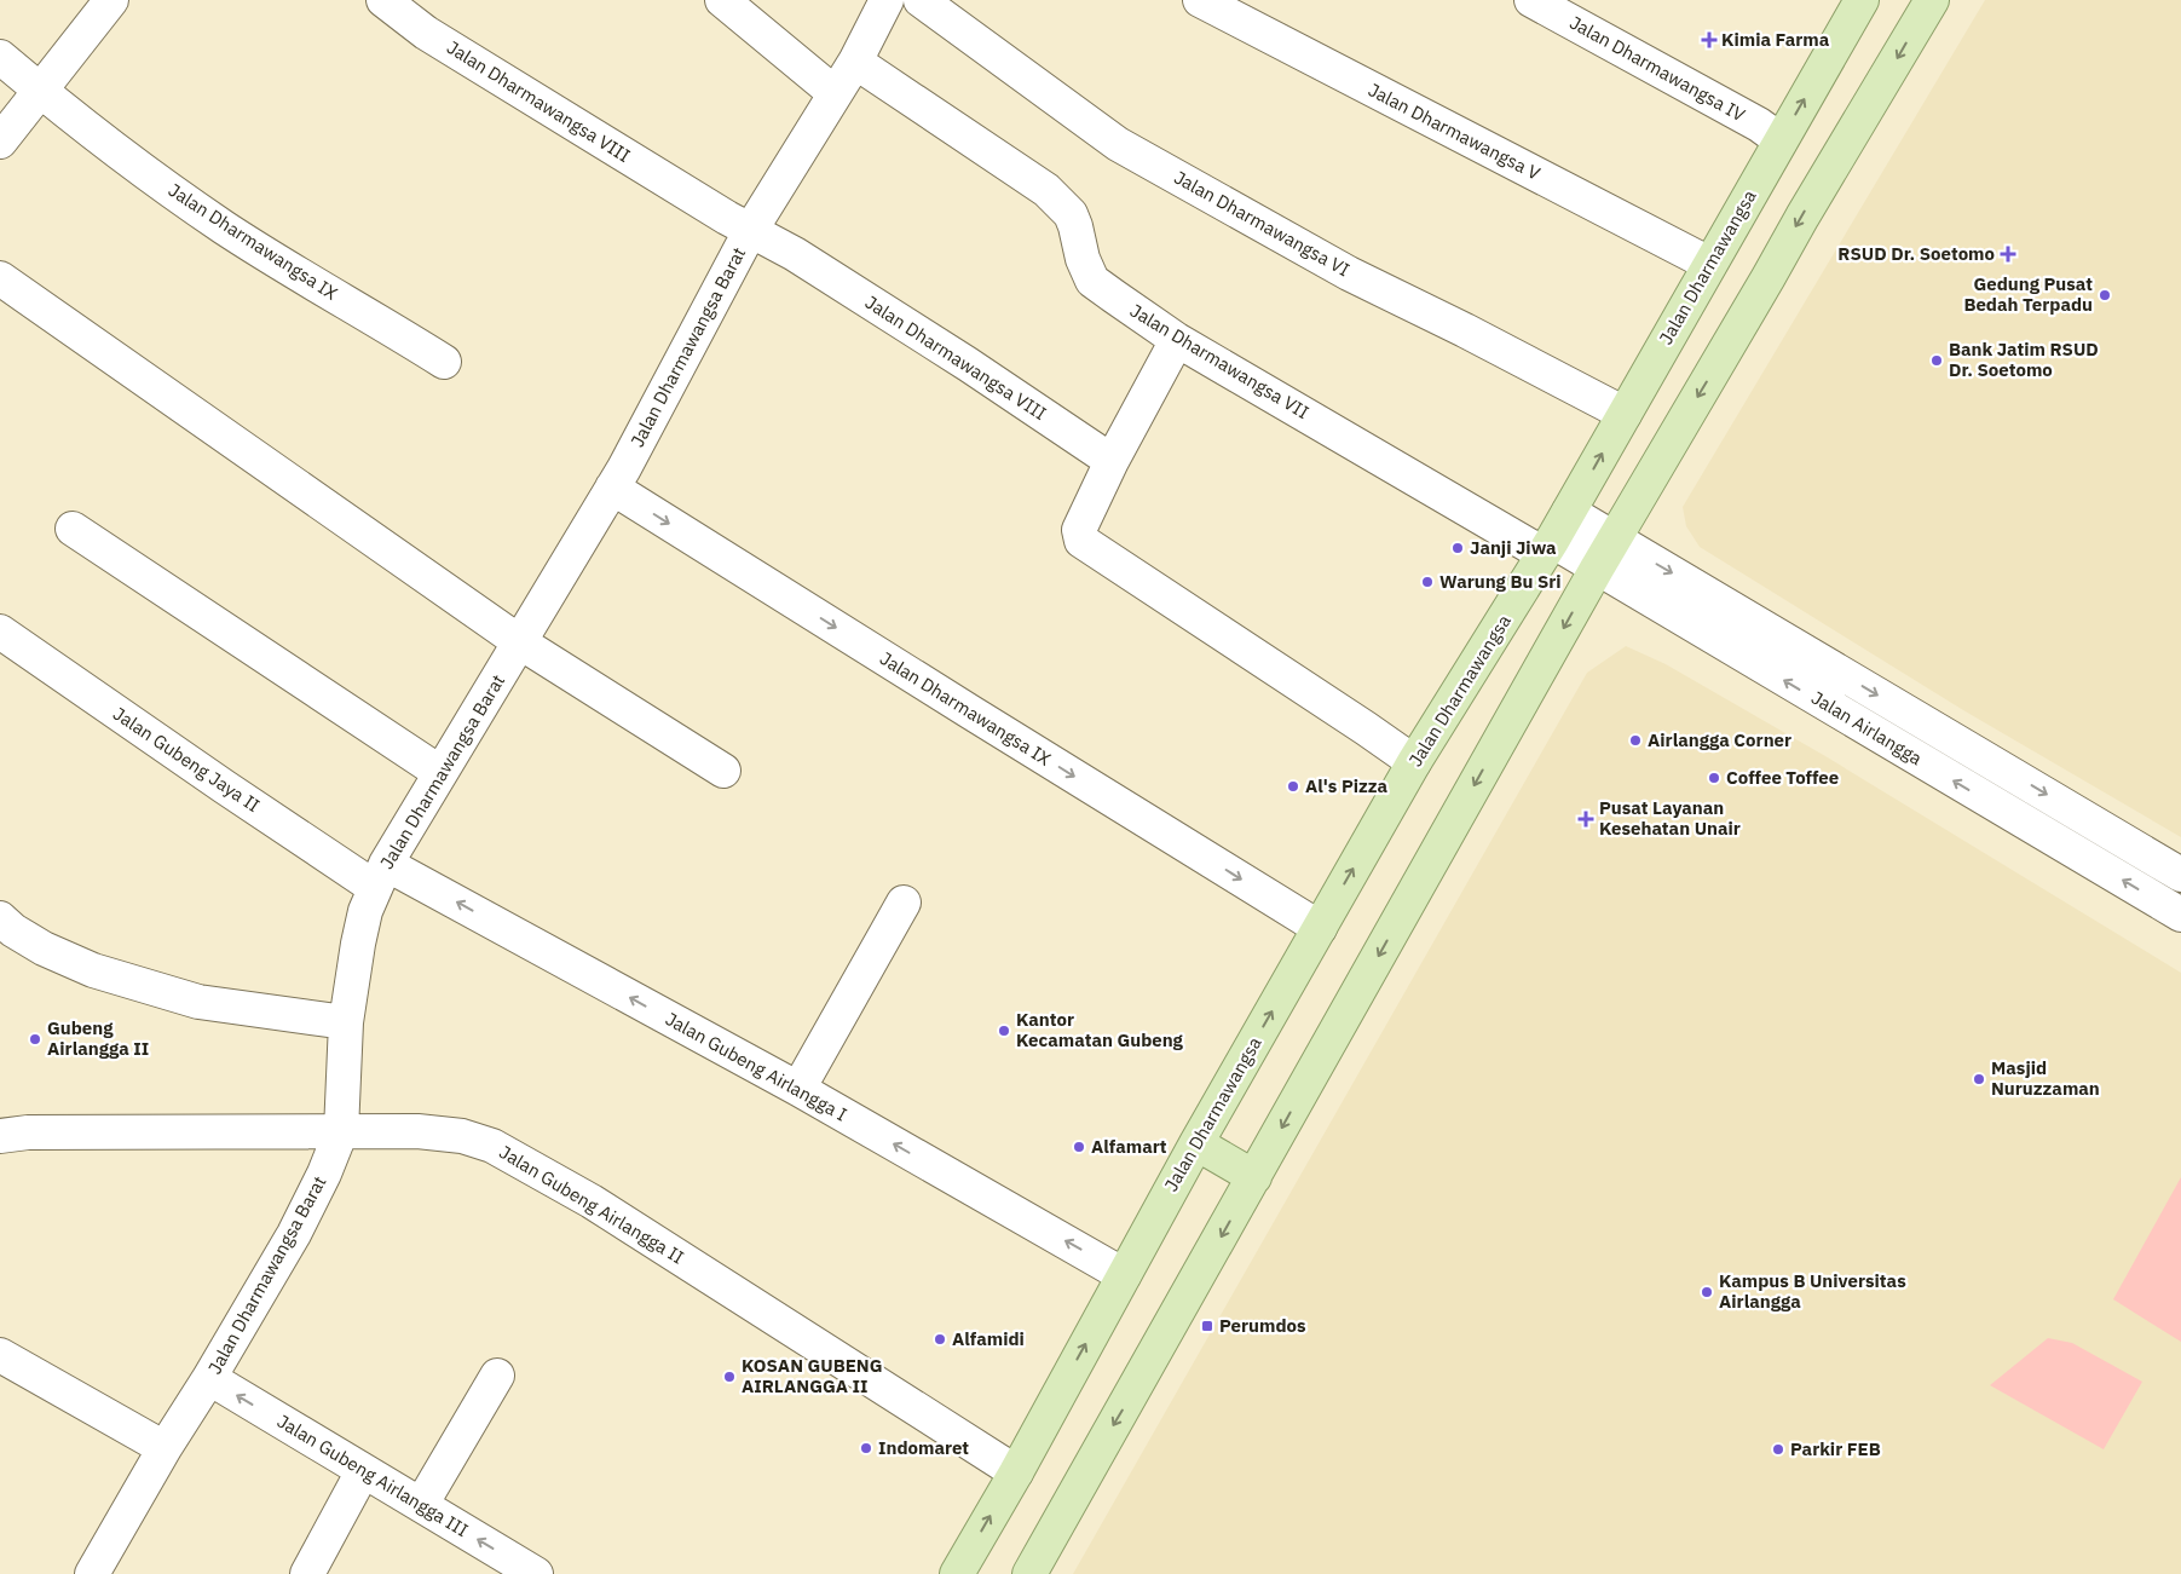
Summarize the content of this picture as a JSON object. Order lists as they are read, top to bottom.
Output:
{
  "streets": {
    "main road": ["Jalan Dharmawangsa"],
    "street": [
      "Jalan Dharmawangsa IV",
      "Jalan Dharmawangsa VIII",
      "Jalan Dharmawangsa V",
      "Jalan Dharmawangsa VI",
      "Jalan Dharmawangsa IX",
      "Jalan Dharmawangsa Barat",
      "Jalan Dharmawangsa VII",
      "Jalan Airlangga",
      "Jalan Gubeng Jaya II",
      "Jalan Gubeng Airlangga I",
      "Jalan Gubeng Airlangga II",
      "Jalan Gubeng Airlangga III"
    ]
  },
  "crossings": [
    ["Jalan Dharmawangsa IV", "Jalan Dharmawangsa"],
    ["Jalan Dharmawangsa VIII", "Jalan Dharmawangsa Barat"],
    ["Jalan Dharmawangsa V", "Jalan Dharmawangsa"],
    ["Jalan Dharmawangsa VI", "Jalan Dharmawangsa"],
    ["Jalan Dharmawangsa IX", "Jalan Dharmawangsa"],
    ["Jalan Dharmawangsa IX", "Jalan Dharmawangsa Barat"],
    ["Jalan Dharmawangsa", "Jalan Dharmawangsa VII"],
    ["Jalan Dharmawangsa", "Jalan Airlangga"],
    ["Jalan Dharmawangsa", "Jalan Gubeng Airlangga I"],
    ["Jalan Dharmawangsa", "Jalan Gubeng Airlangga II"],
    ["Jalan Dharmawangsa Barat", "Jalan Dharmawangsa VII"],
    ["Jalan Dharmawangsa Barat", "Jalan Gubeng Jaya II"],
    ["Jalan Dharmawangsa Barat", "Jalan Gubeng Airlangga I"],
    ["Jalan Dharmawangsa Barat", "Jalan Gubeng Airlangga II"],
    ["Jalan Dharmawangsa Barat", "Jalan Gubeng Airlangga III"],
    ["Jalan Dharmawangsa VII", "Jalan Airlangga"],
    ["Jalan Gubeng Jaya II", "Jalan Gubeng Airlangga I"]
  ],
  "one_way": ["Jalan Dharmawangsa IX", "Jalan Gubeng Airlangga III"],
  "places": {
    "health": ["Kimia Farma", "RSUD Dr. Soetomo", "Pusat Layanan Kesehatan Unair"],
    "other": [
      "Gedung Pusat Bedah Terpadu",
      "Bank Jatim RSUD Dr. Soetomo",
      "Janji Jiwa",
      "Warung Bu Sri",
      "Airlangga Corner",
      "Coffee Toffee",
      "Al's Pizza",
      "Kantor Kecamatan Gubeng",
      "Gubeng Airlangga II",
      "Masjid Nuruzzaman",
      "Alfamart",
      "Kampus B Universitas Airlangga",
      "Alfamidi",
      "KOSAN GUBENG AIRLANGGA II",
      "Indomaret",
      "Parkir FEB"
    ],
    "transit": ["Perumdos"]
  }
}
